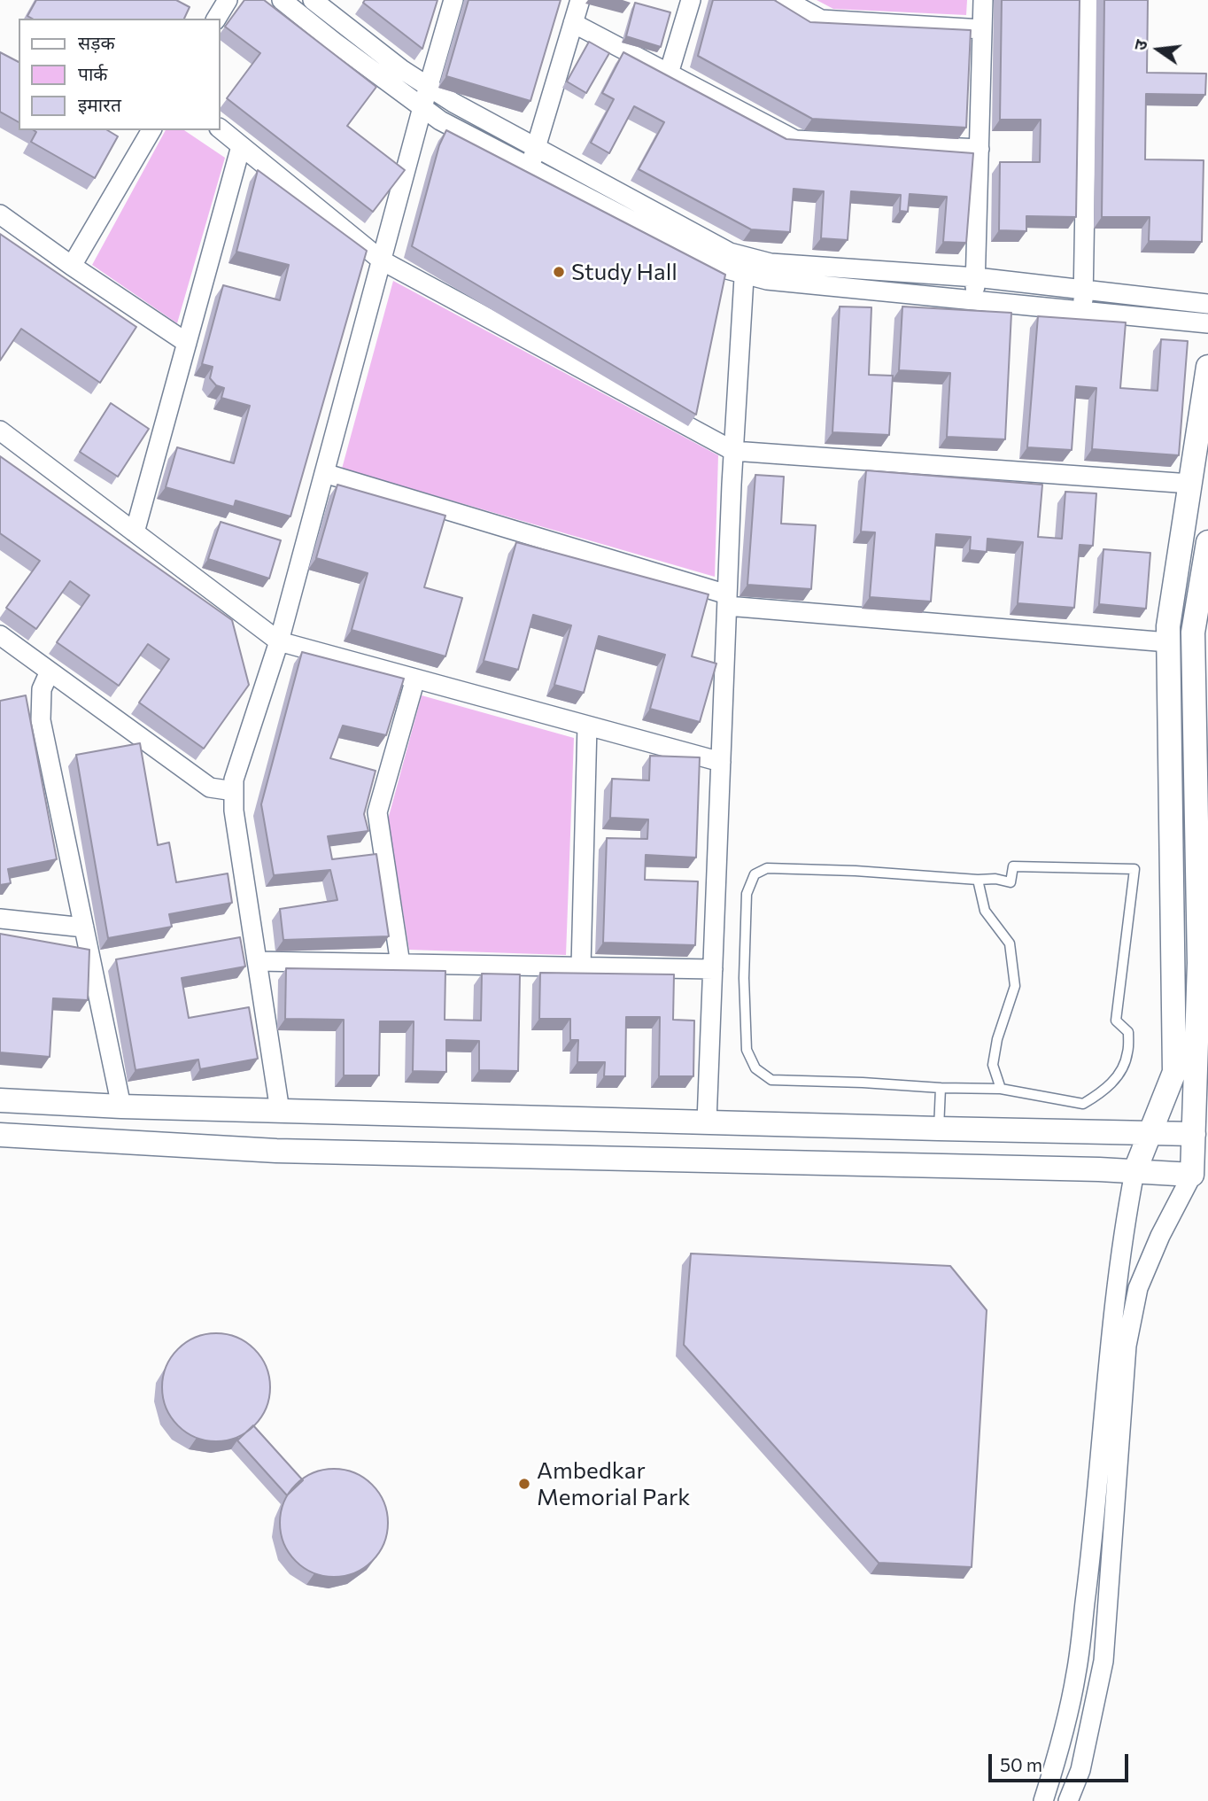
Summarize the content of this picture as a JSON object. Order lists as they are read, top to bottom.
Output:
{
  "places": ["Study Hall", "Ambedkar Memorial Park"],
  "legend": ["सड़क", "पार्क", "इमारत"],
  "scale_bar": "50 m",
  "north": "left"
}
